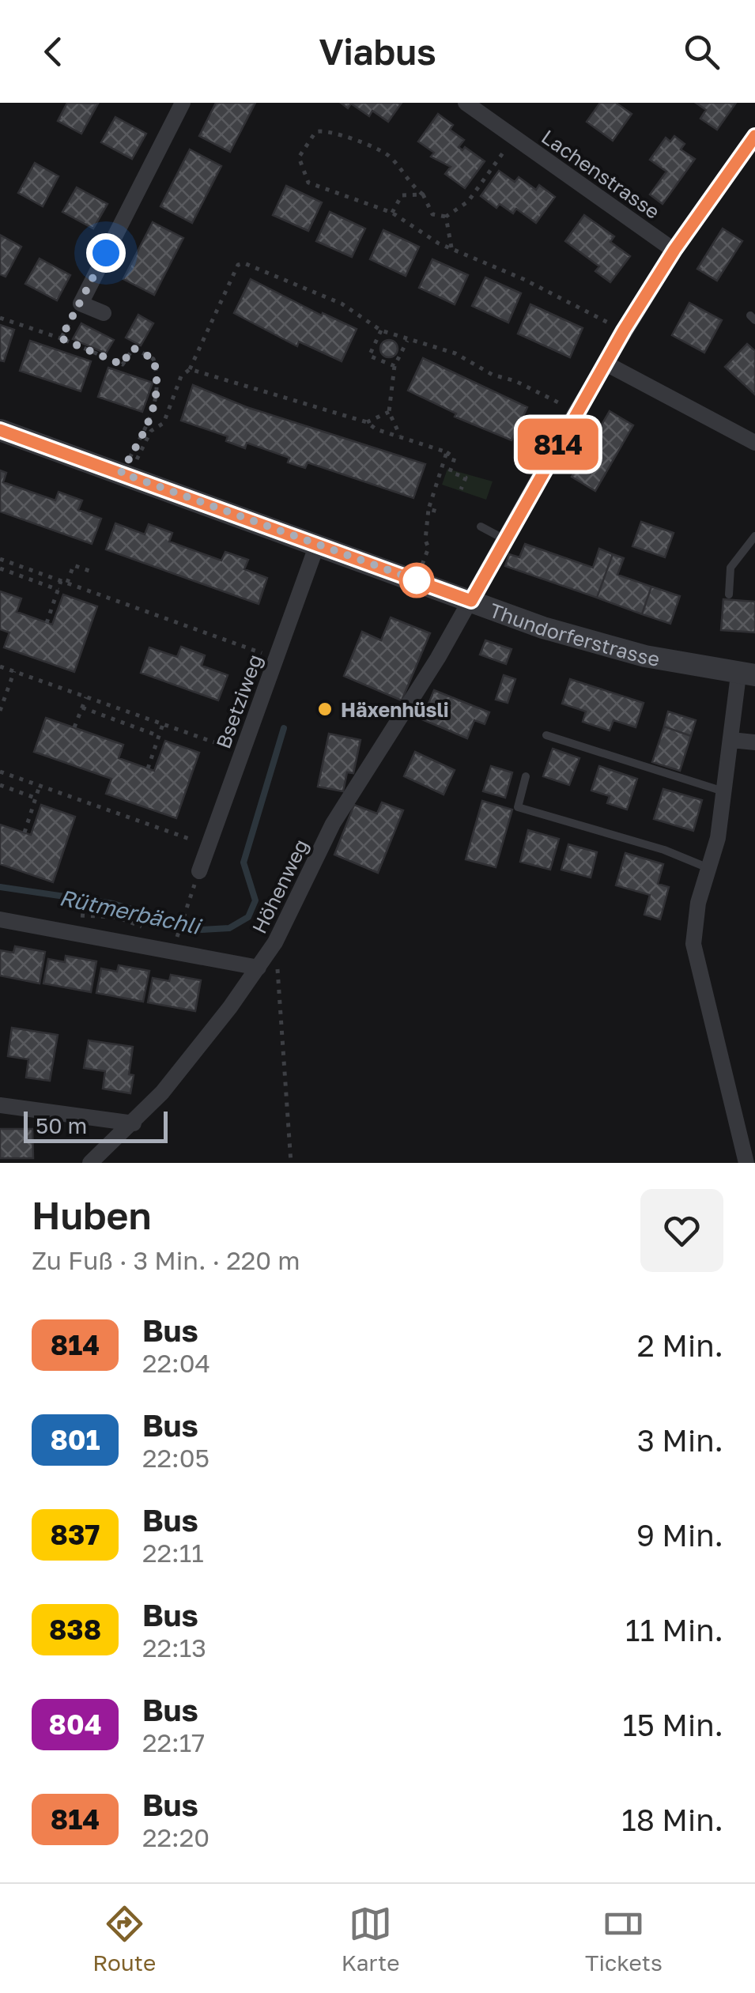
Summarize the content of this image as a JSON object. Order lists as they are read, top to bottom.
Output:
{
  "streets": {
    "street": [
      "Lachenstrasse",
      "Thundorferstrasse",
      "Bsetziweg",
      "Höhenweg"
    ]
  },
  "crossings": [
    ["Lachenstrasse", "Höhenweg"],
    ["Thundorferstrasse", "Bsetziweg"],
    ["Thundorferstrasse", "Höhenweg"]
  ],
  "water": ["Rütmerbächli"],
  "places": ["Häxenhüsli"],
  "lines": ["bus line 814"],
  "scale_bar": "50 m",
  "page": {
    "header": "Viabus",
    "on_map": "814",
    "scale": "50 m",
    "heading": ["Huben", "Zu Fuß · 3 Min. · 220 m"],
    "list": [
      {
        "mark": "814",
        "name": "Bus",
        "note": "22:04",
        "value": "2 Min."
      },
      {
        "mark": "801",
        "name": "Bus",
        "note": "22:05",
        "value": "3 Min."
      },
      {
        "mark": "837",
        "name": "Bus",
        "note": "22:11",
        "value": "9 Min."
      },
      {
        "mark": "838",
        "name": "Bus",
        "note": "22:13",
        "value": "11 Min."
      },
      {
        "mark": "804",
        "name": "Bus",
        "note": "22:17",
        "value": "15 Min."
      },
      {
        "mark": "814",
        "name": "Bus",
        "note": "22:20",
        "value": "18 Min."
      }
    ],
    "tabs": ["Route", "Karte", "Tickets"]
  }
}
